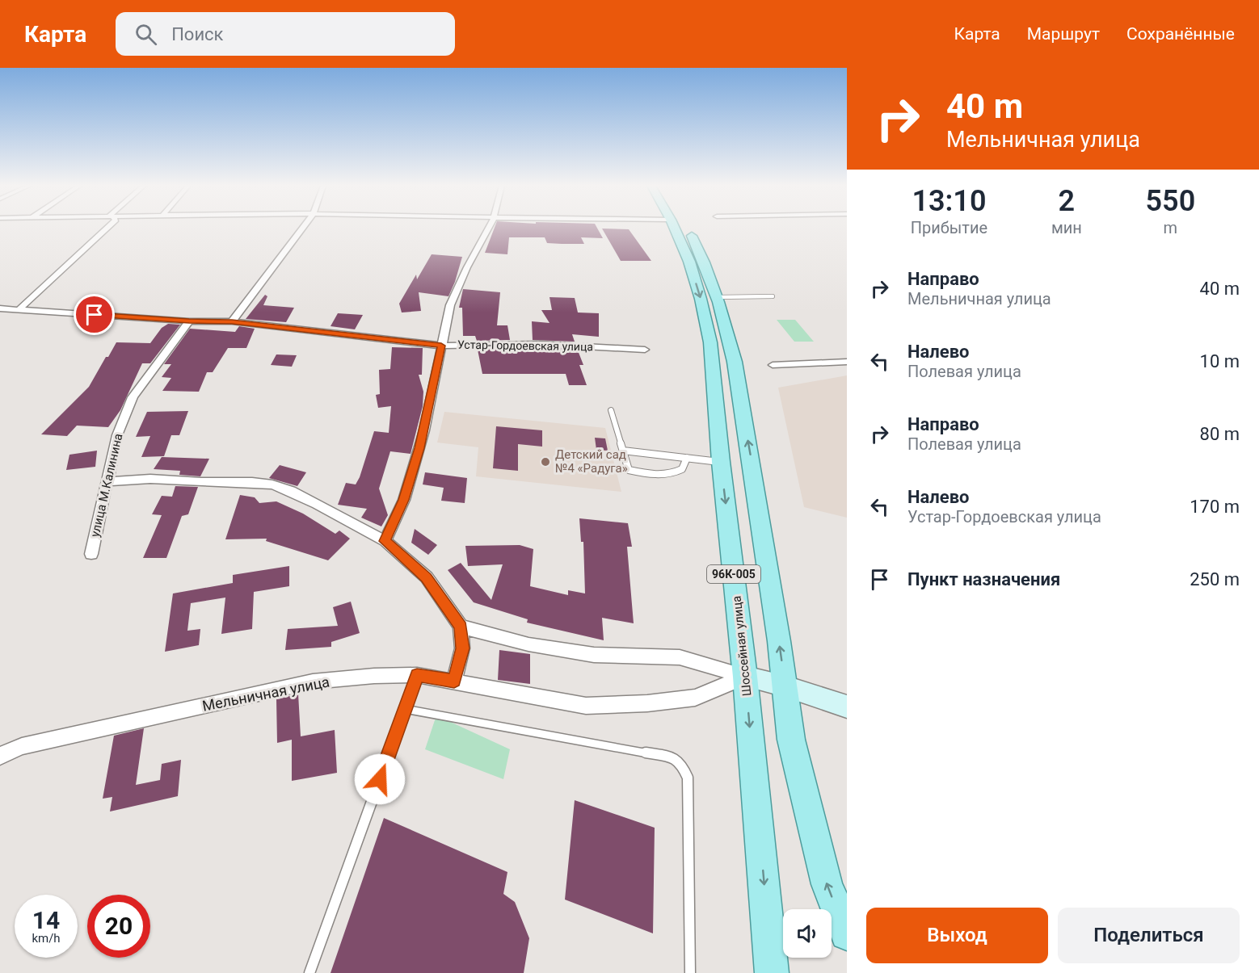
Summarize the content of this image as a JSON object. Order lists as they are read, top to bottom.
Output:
{
  "streets": {
    "main road": ["96К-005", "Шоссейная улица"],
    "street": ["Устар-Гордоевская улица", "улица М.Калинина", "Мельничная улица"]
  },
  "crossings": [
    ["Устар-Гордоевская улица", "улица М.Калинина"],
    ["Шоссейная улица", "Мельничная улица"]
  ],
  "places": ["Детский сад №4 «Радуга»"],
  "page": {
    "header": "Карта",
    "search": "Поиск",
    "nav": ["Карта", "Маршрут", "Сохранённые"],
    "turn": ["40 m", "Мельничная улица"],
    "eta": [
      "13:10",
      "Прибытие",
      "2",
      "мин",
      "550",
      "m"
    ],
    "list": [
      {
        "name": "Направо",
        "note": "Мельничная улица",
        "value": "40 m"
      },
      {
        "name": "Налево",
        "note": "Полевая улица",
        "value": "10 m"
      },
      {
        "name": "Направо",
        "note": "Полевая улица",
        "value": "80 m"
      },
      {
        "name": "Налево",
        "note": "Устар-Гордоевская улица",
        "value": "170 m"
      },
      {
        "name": "Пункт назначения",
        "value": "250 m"
      }
    ],
    "speed": "14 km/h",
    "limit": "20",
    "buttons": ["Выход", "Поделиться"]
  }
}
